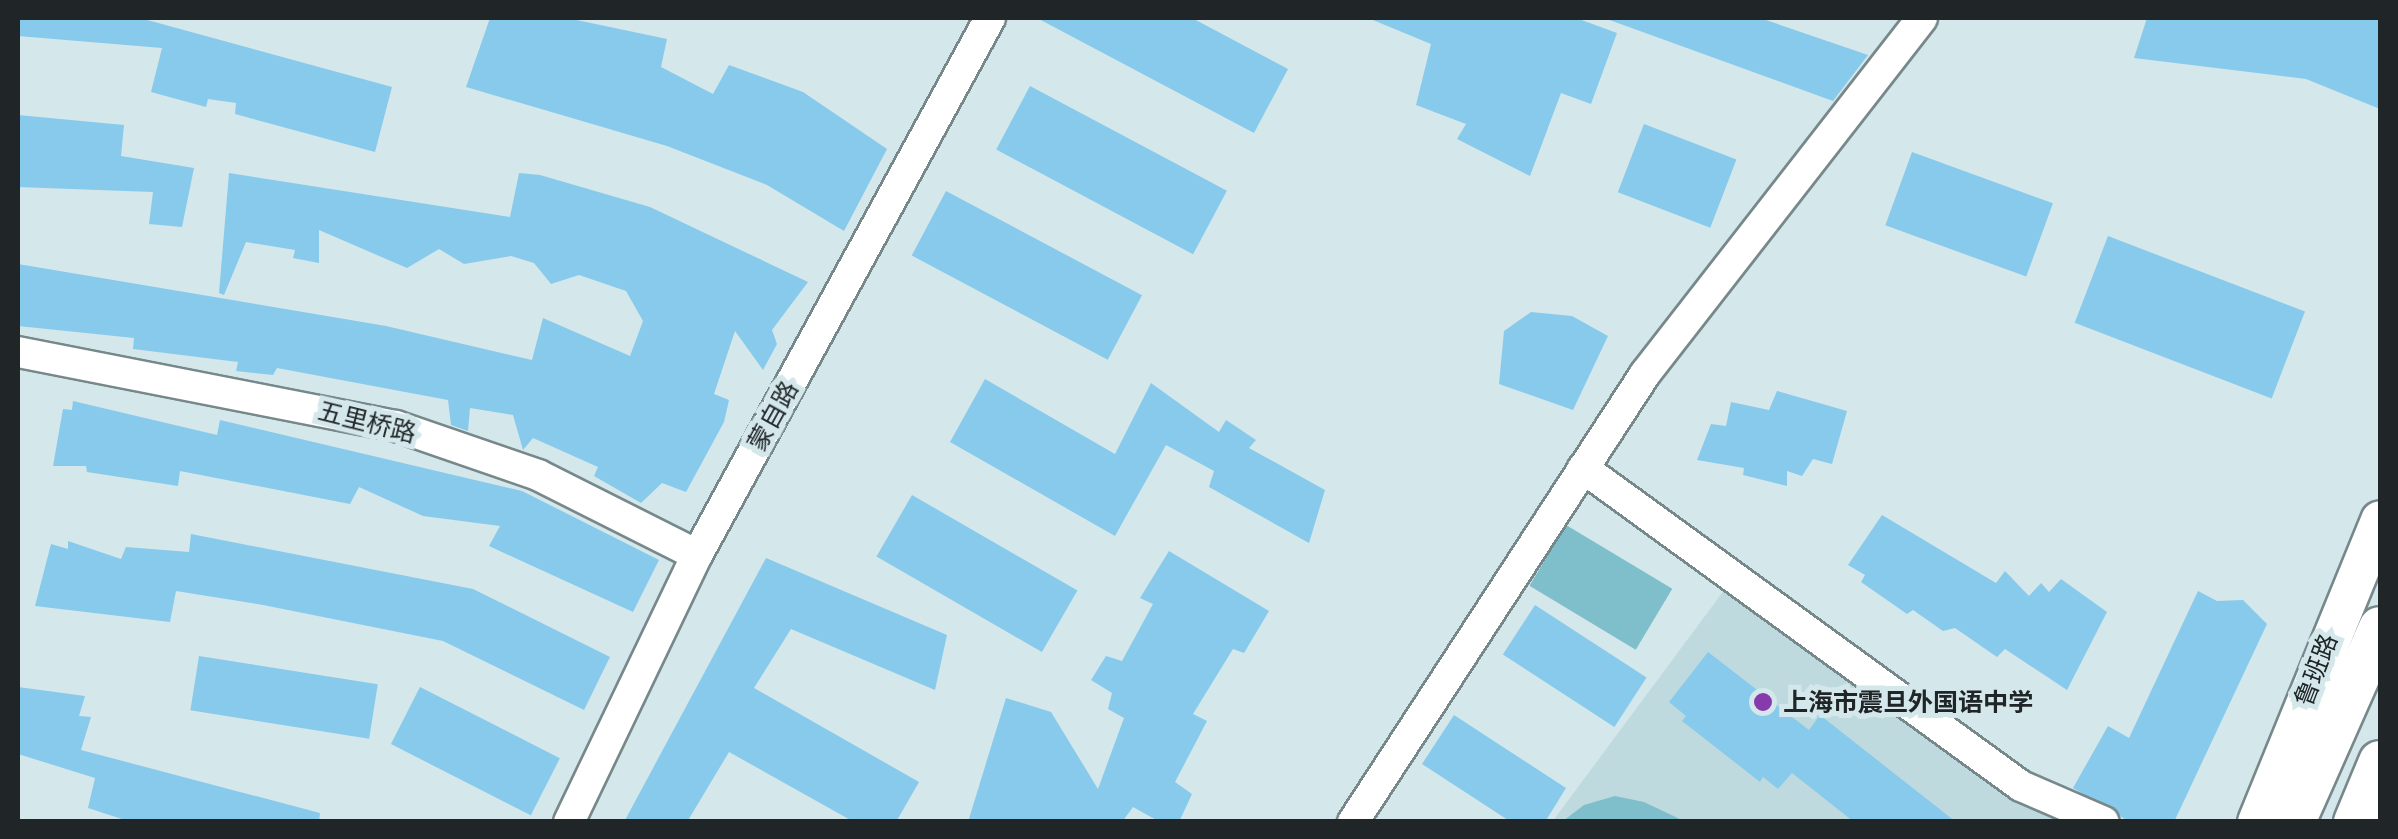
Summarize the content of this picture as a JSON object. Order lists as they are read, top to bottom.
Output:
{
  "streets": {
    "main road": ["鲁班路"],
    "street": ["蒙自路", "五里桥路"]
  },
  "crossings": [
    ["蒙自路", "五里桥路"]
  ],
  "places": ["上海市震旦外国语中学"]
}
